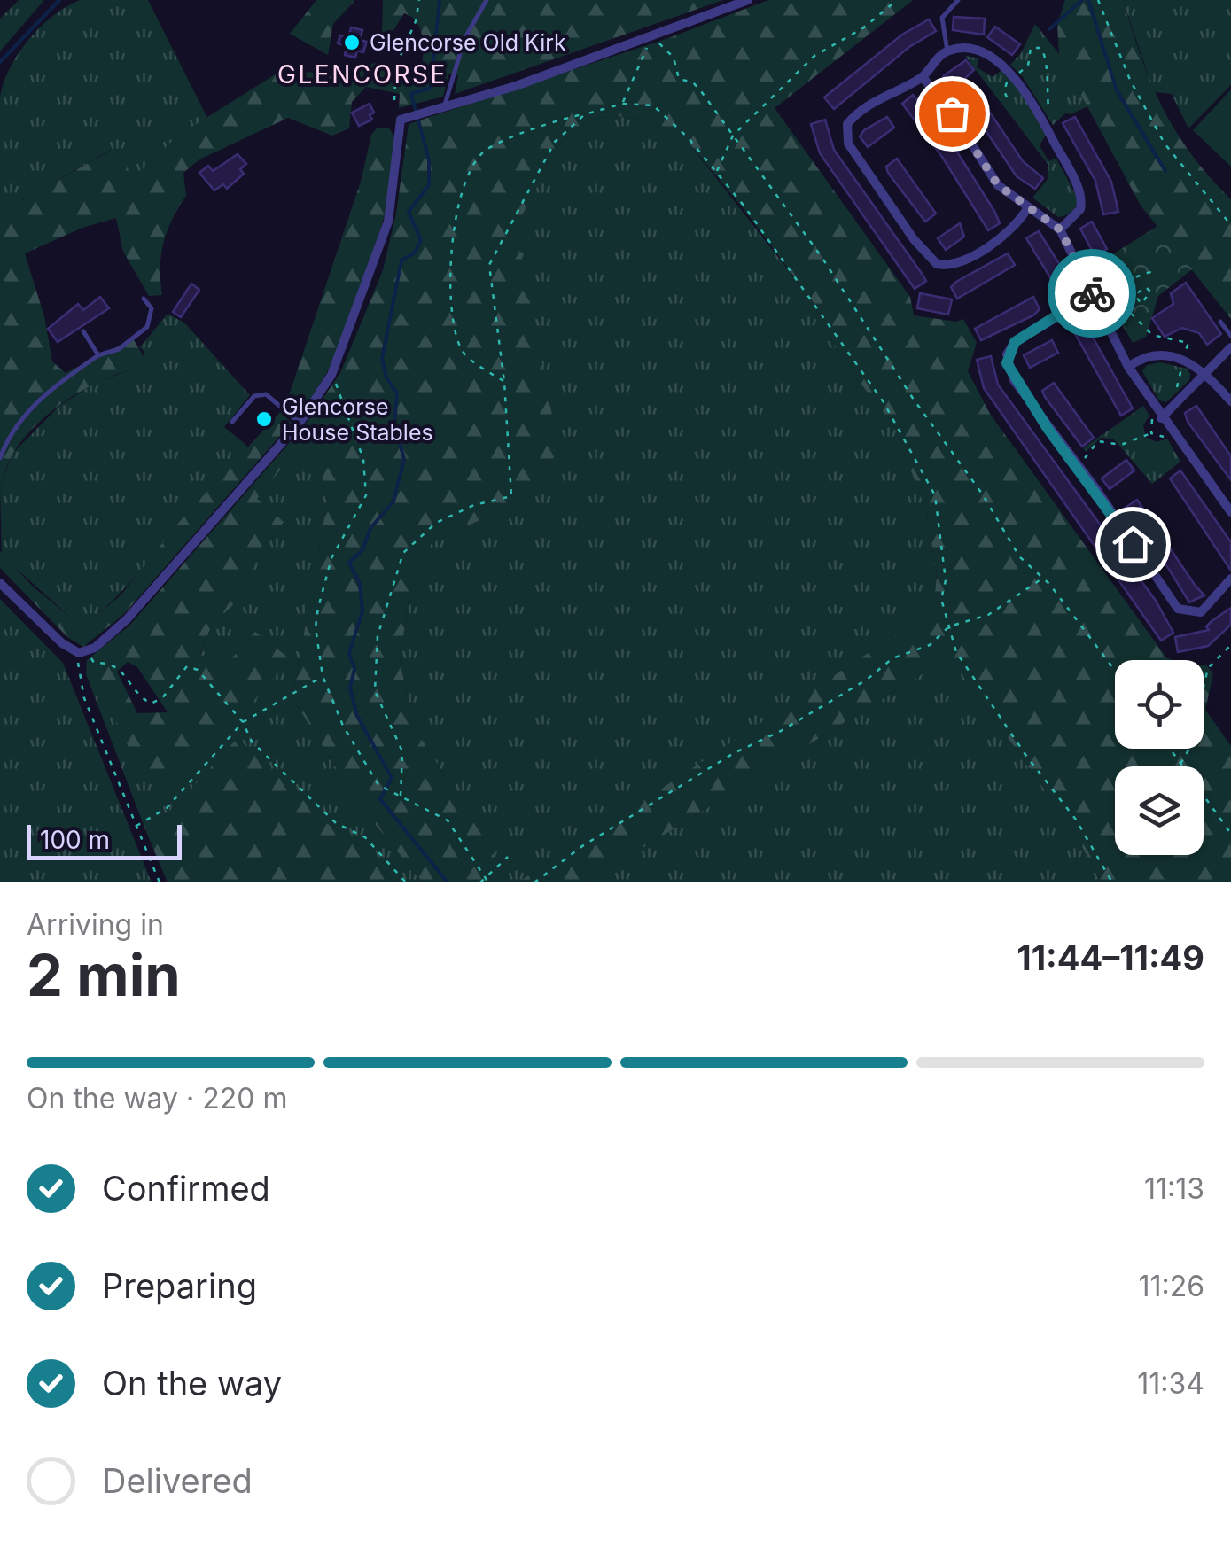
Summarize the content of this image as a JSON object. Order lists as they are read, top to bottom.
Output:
{
  "districts": ["GLENCORSE"],
  "places": ["Glencorse Old Kirk", "Glencorse House Stables"],
  "scale_bar": "100 m",
  "page": {
    "scale": "100 m",
    "heading": ["2 min", "Arriving in", "11:44–11:49"],
    "bar": "On the way · 220 m",
    "list": [
      ["Confirmed", "11:13"],
      ["Preparing", "11:26"],
      ["On the way", "11:34"],
      "Delivered"
    ]
  }
}
